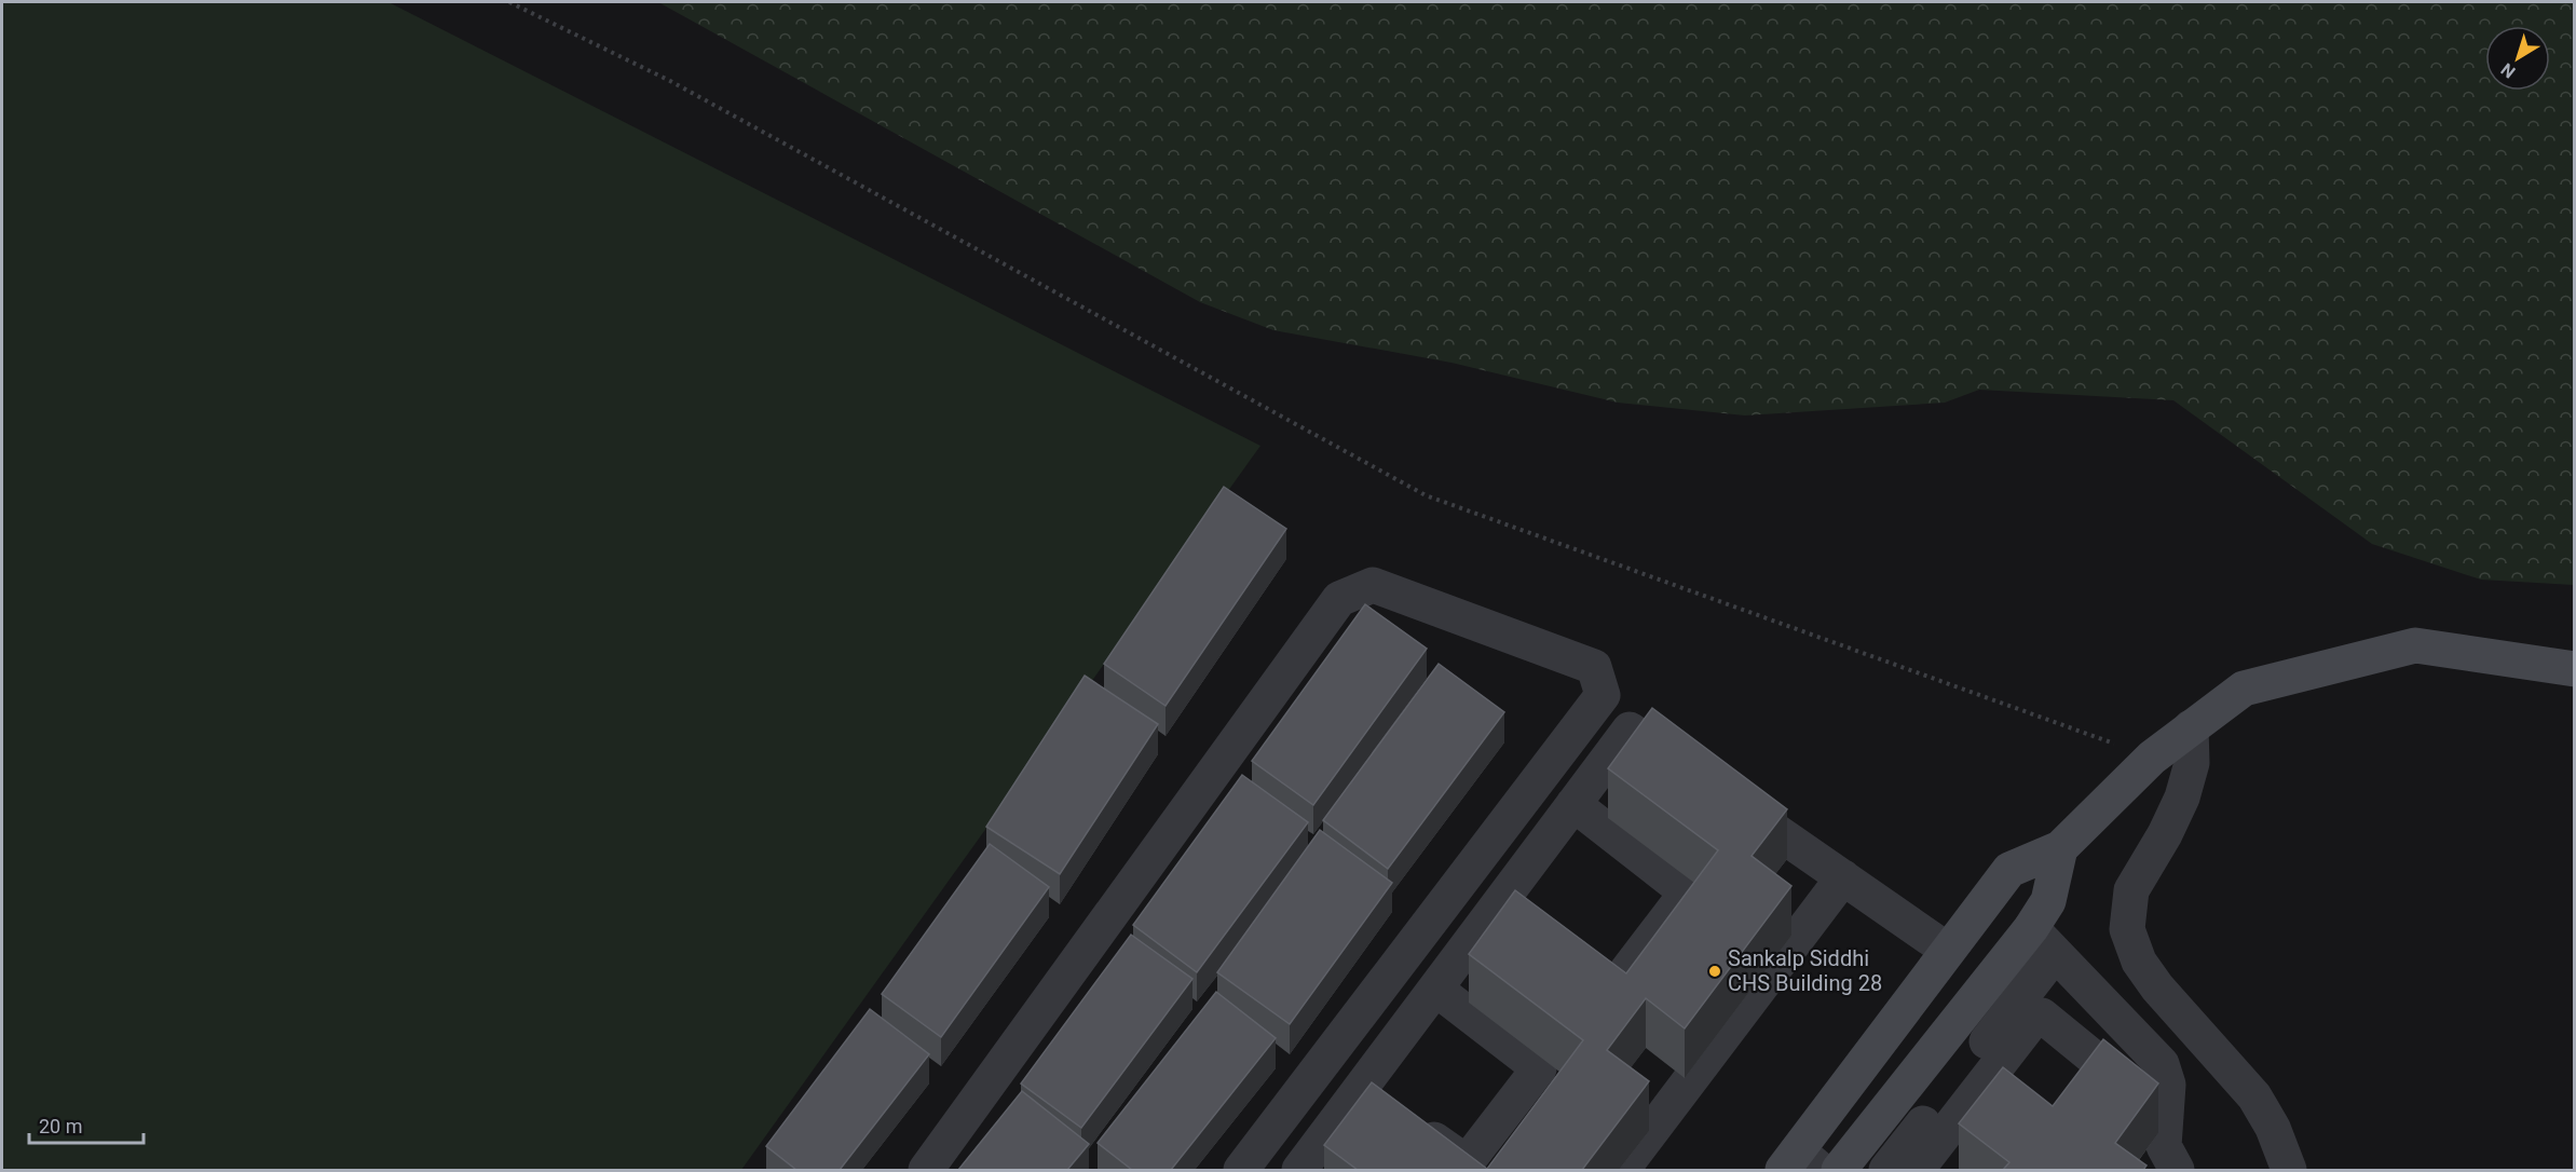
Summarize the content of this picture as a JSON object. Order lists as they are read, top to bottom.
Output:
{
  "places": ["Sankalp Siddhi CHS Building 28"],
  "scale_bar": "20 m",
  "north": "bottom left"
}
